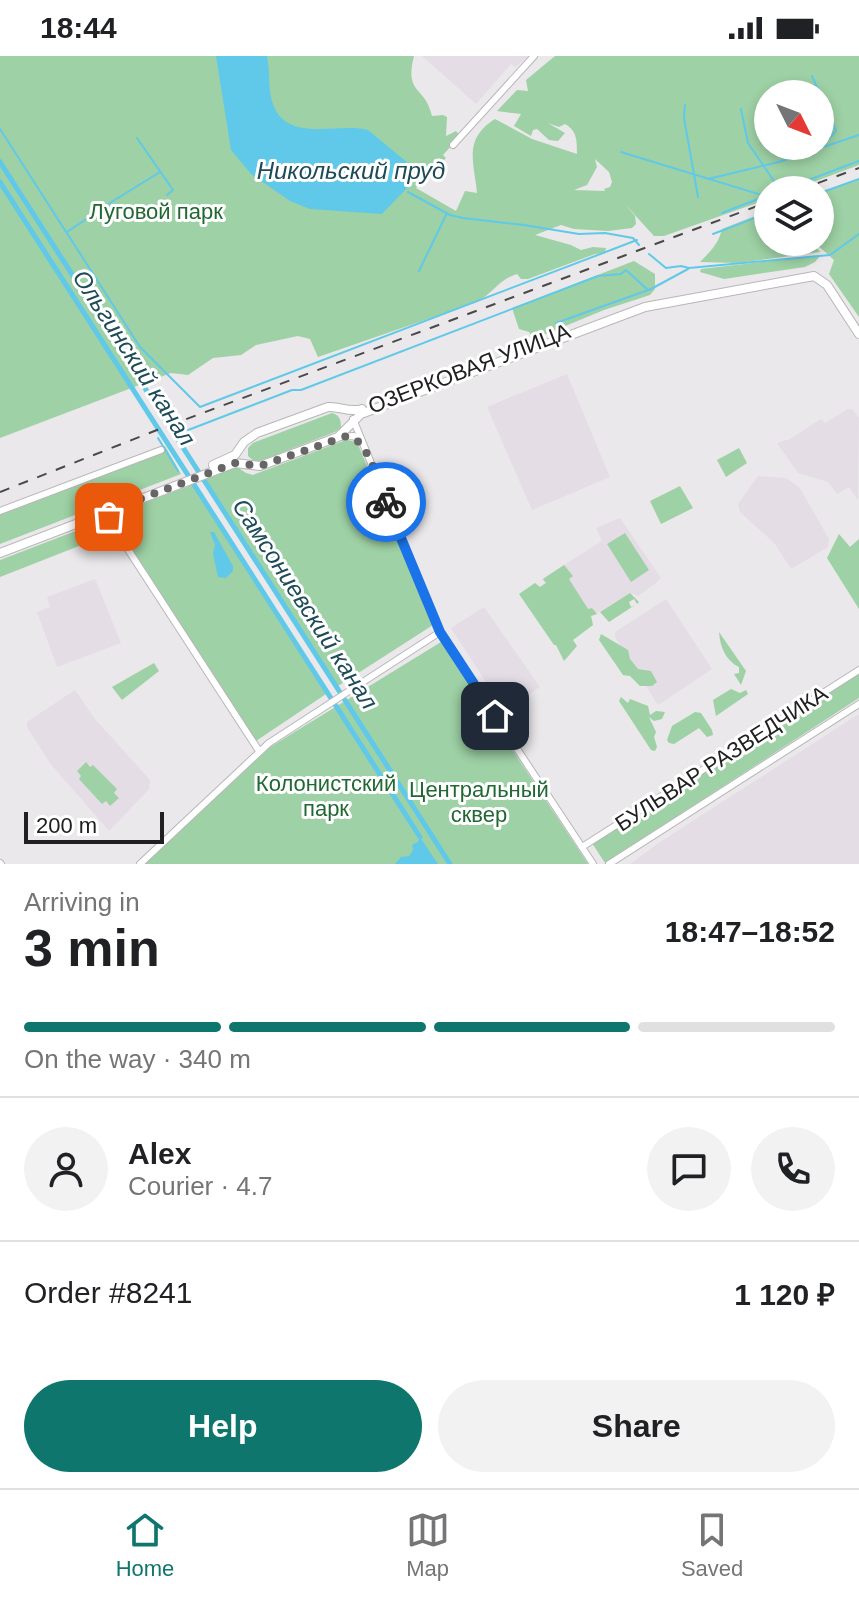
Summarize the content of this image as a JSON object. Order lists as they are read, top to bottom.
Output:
{
  "streets": {
    "street": ["ОЗЕРКОВАЯ УЛИЦА", "БУЛЬВАР РАЗВЕДЧИКА"]
  },
  "water": ["Никольский пруд", "Ольгинский канал", "Самсониевский канал"],
  "parks": ["Луговой парк", "Колонистский парк", "Центральный сквер"],
  "scale_bar": "200 m",
  "north": "bottom right",
  "page": {
    "status": "18:44",
    "scale": "200 m",
    "heading": ["3 min", "Arriving in", "18:47–18:52"],
    "panel": [
      "Alex",
      "Courier · 4.7",
      "Order #8241",
      "1 120 ₽"
    ],
    "bar": "On the way · 340 m",
    "buttons": ["Help", "Share"],
    "tabs": ["Home", "Map", "Saved"]
  }
}
